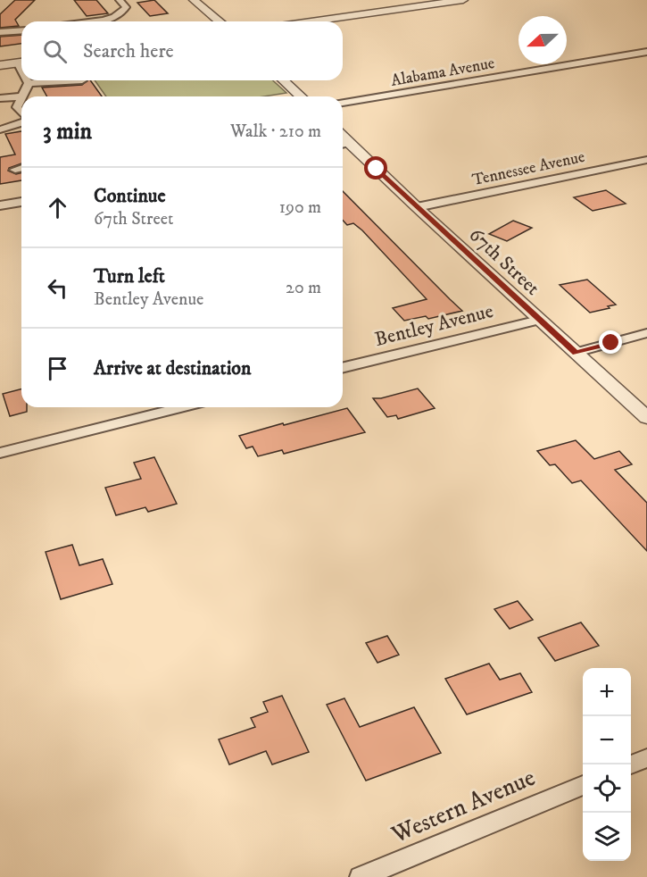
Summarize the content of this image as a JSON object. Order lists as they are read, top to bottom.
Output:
{
  "streets": {
    "street": [
      "Alabama Avenue",
      "Tennessee Avenue",
      "67th Street",
      "Bentley Avenue",
      "Western Avenue"
    ]
  },
  "crossings": [
    ["Tennessee Avenue", "67th Street"],
    ["67th Street", "Bentley Avenue"]
  ],
  "north": "left",
  "page": {
    "search": "Search here",
    "heading": ["3 min", "Walk · 210 m"],
    "list": [
      ["Continue", "67th Street", "190 m"],
      ["Turn left", "Bentley Avenue", "20 m"],
      "Arrive at destination"
    ],
    "map_buttons": ["+", "−"]
  }
}
